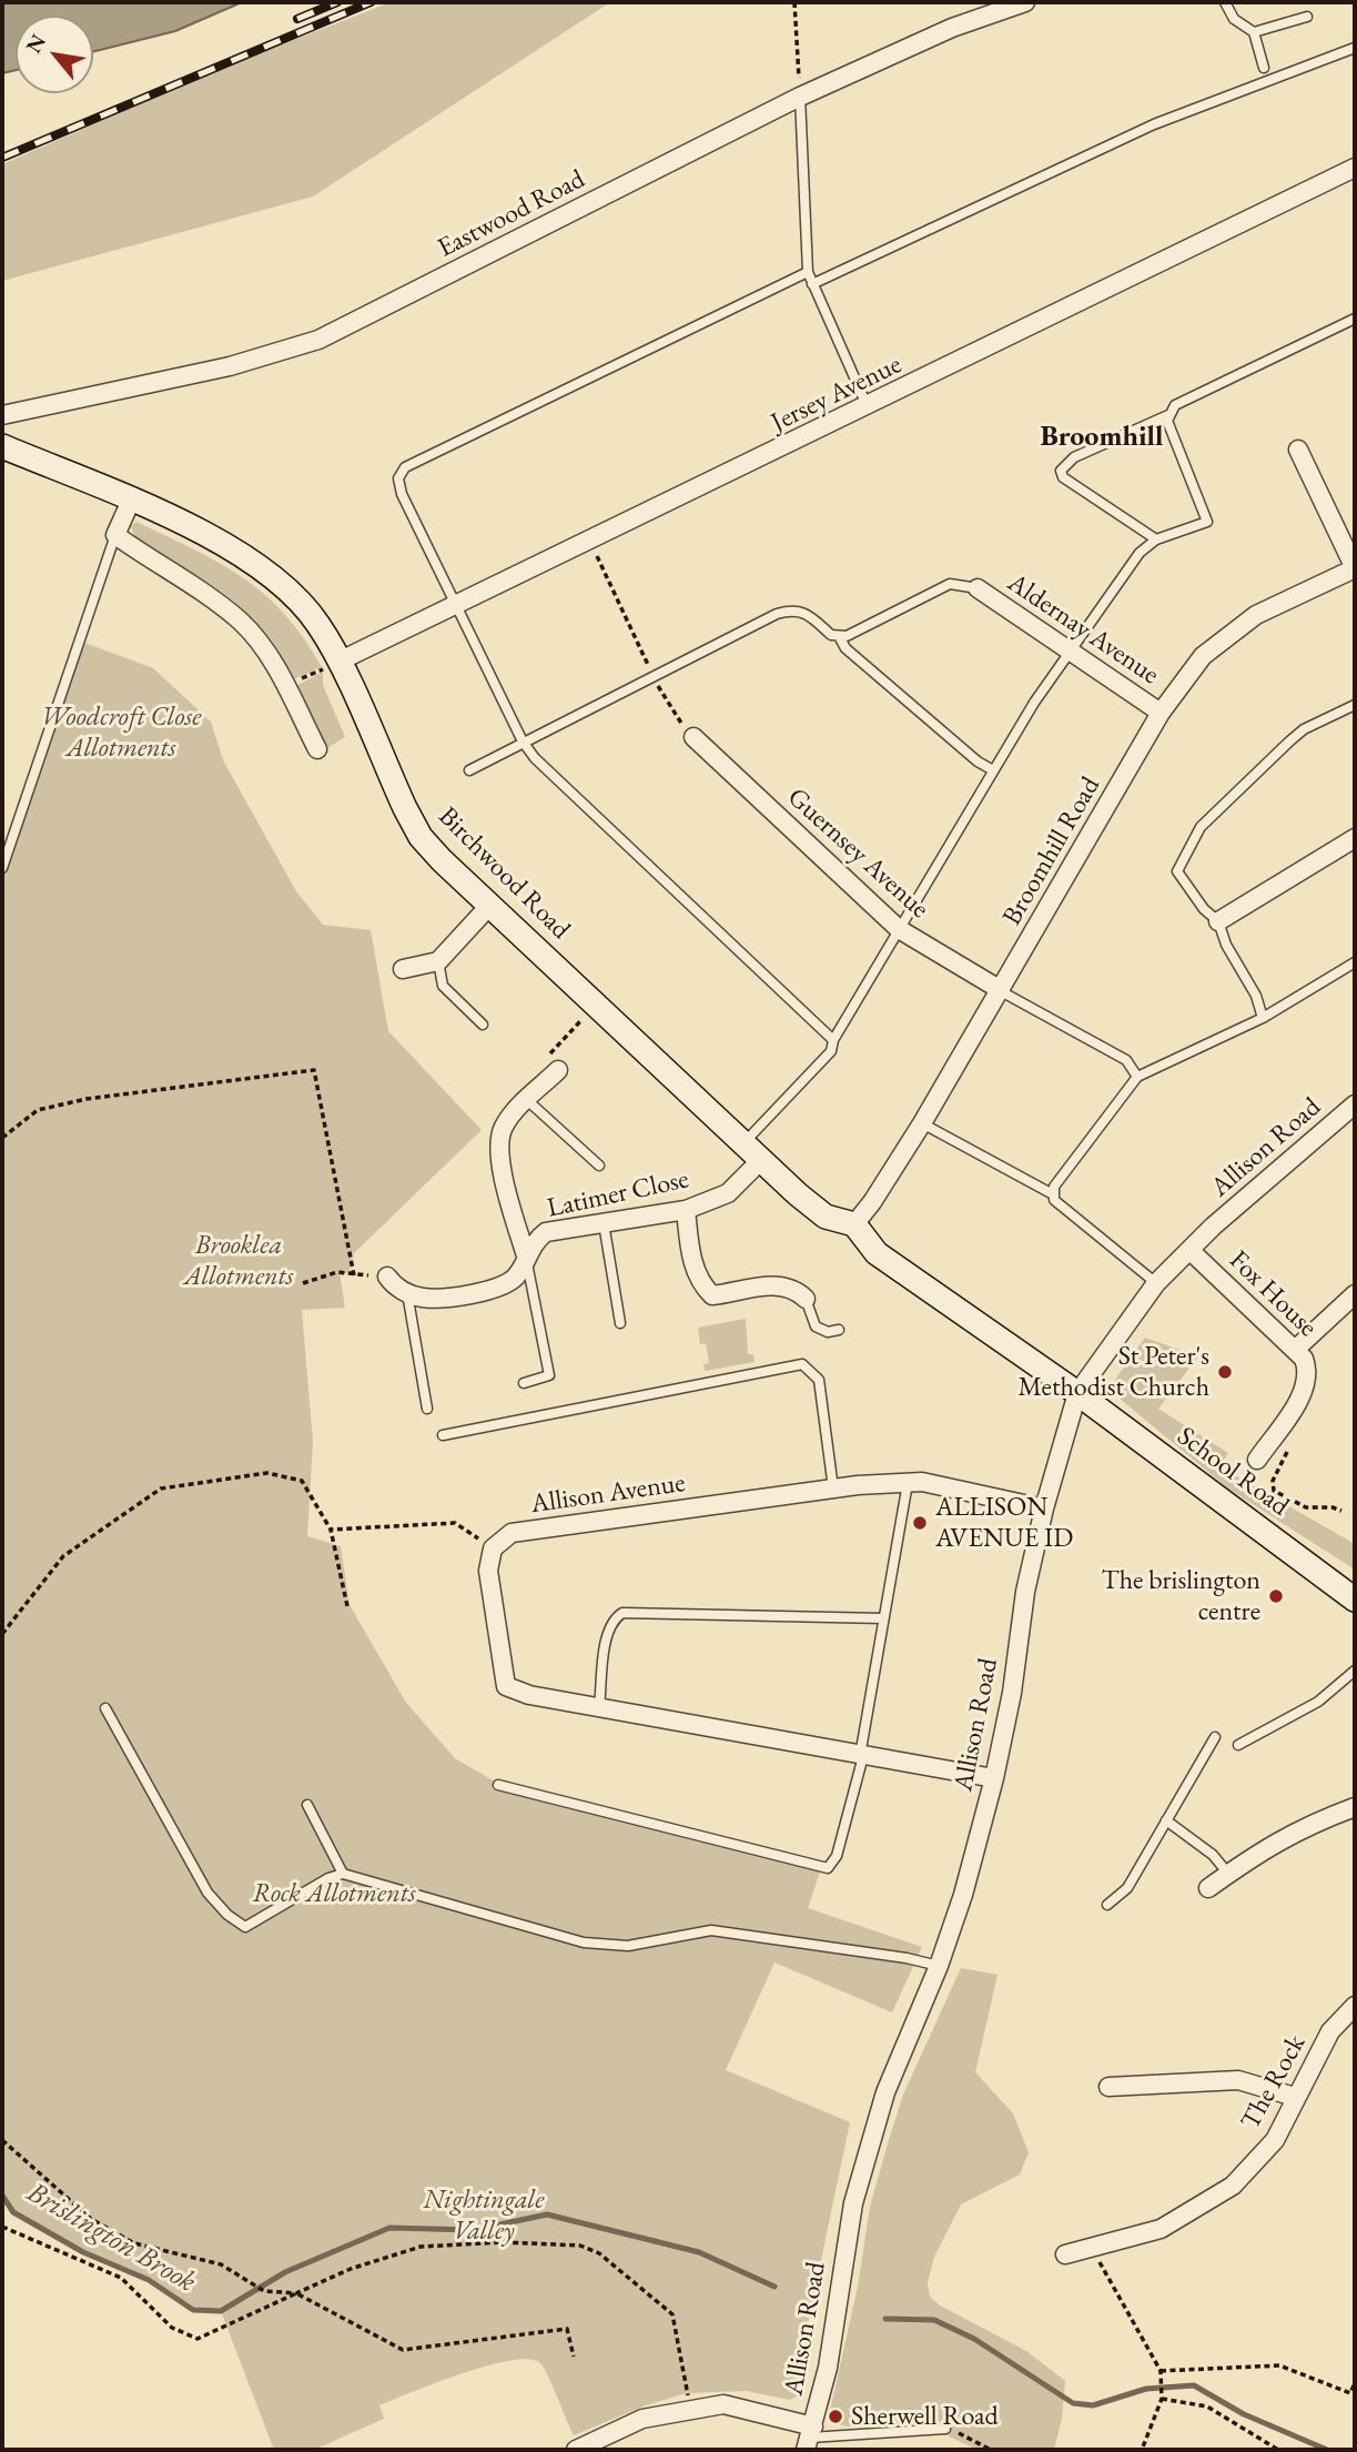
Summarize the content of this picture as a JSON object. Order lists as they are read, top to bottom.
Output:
{
  "streets": {
    "street": [
      "Eastwood Road",
      "Jersey Avenue",
      "Aldernay Avenue",
      "Broomhill Road",
      "Guernsey Avenue",
      "Birchwood Road",
      "Allison Road",
      "Latimer Close",
      "Fox House",
      "School Road",
      "Allison Avenue",
      "The Rock"
    ]
  },
  "crossings": [
    ["Jersey Avenue", "Birchwood Road"],
    ["Aldernay Avenue", "Broomhill Road"],
    ["Broomhill Road", "Guernsey Avenue"],
    ["Broomhill Road", "Birchwood Road"],
    ["Broomhill Road", "School Road"],
    ["Birchwood Road", "Latimer Close"],
    ["Birchwood Road", "School Road"],
    ["Allison Road", "Fox House"],
    ["Allison Road", "School Road"],
    ["Allison Road", "Allison Avenue"]
  ],
  "districts": ["Broomhill"],
  "water": ["Brislington Brook"],
  "parks": [
    "Woodcroft Close Allotments",
    "Brooklea Allotments",
    "Rock Allotments",
    "Nightingale Valley"
  ],
  "places": [
    "St Peter's Methodist Church",
    "ALLISON AVENUE ID",
    "The brislington centre",
    "Sherwell Road"
  ],
  "north": "top left"
}
